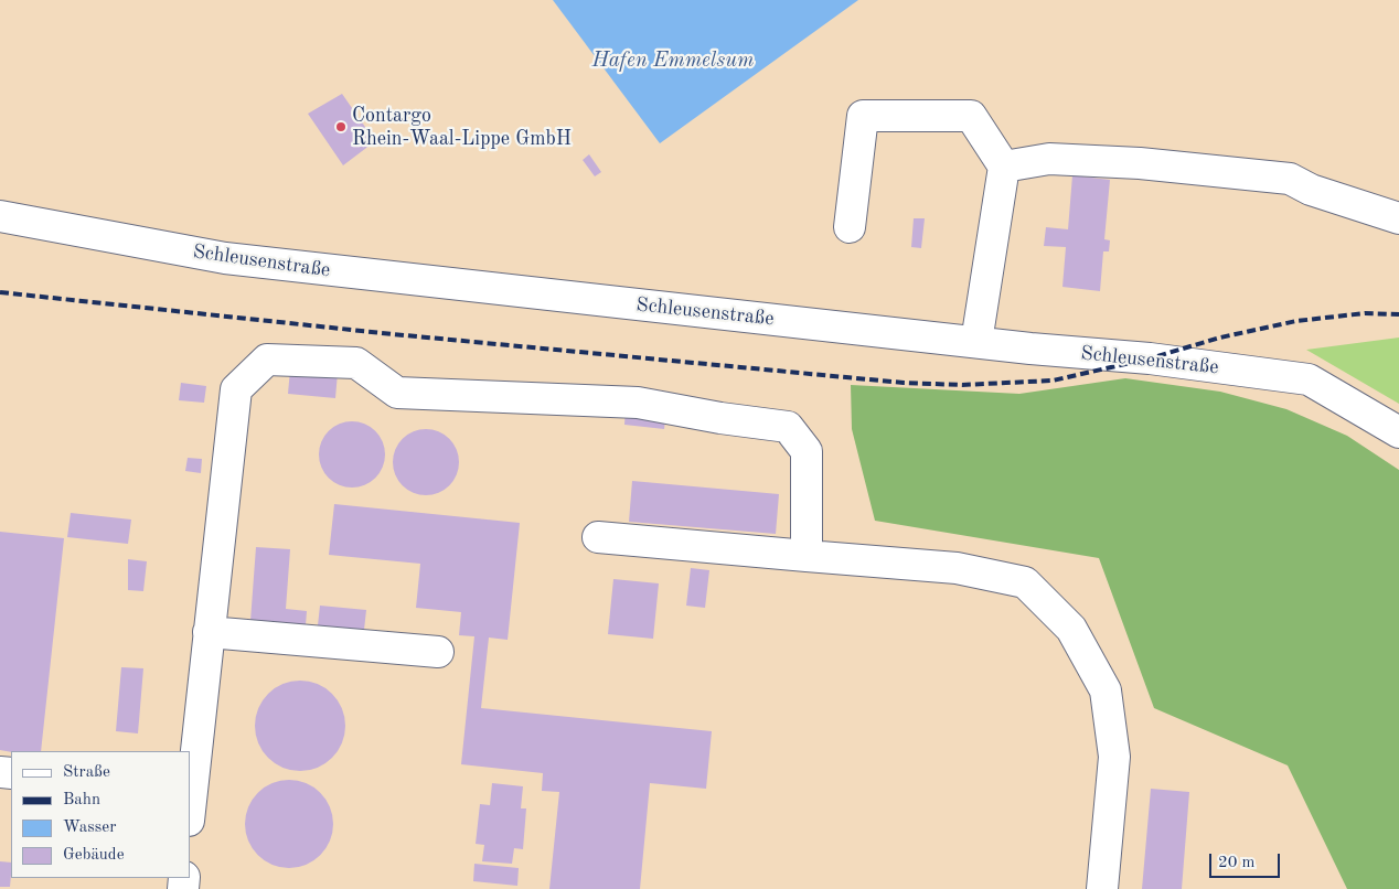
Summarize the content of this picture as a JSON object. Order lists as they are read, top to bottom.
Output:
{
  "streets": {
    "street": ["Schleusenstraße"]
  },
  "water": ["Hafen Emmelsum"],
  "places": ["Contargo Rhein-Waal-Lippe GmbH"],
  "legend": [
    "Straße",
    "Bahn",
    "Wasser",
    "Gebäude"
  ],
  "scale_bar": "20 m"
}
